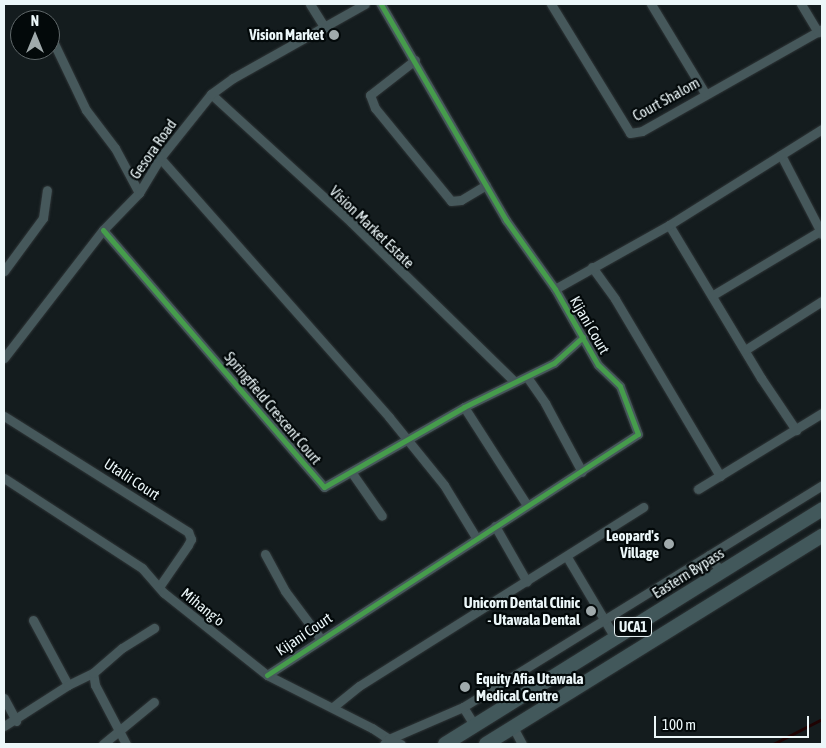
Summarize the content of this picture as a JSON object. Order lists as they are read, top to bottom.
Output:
{
  "streets": {
    "main road": ["Eastern Bypass", "UCA1"],
    "street": [
      "Court Shalom",
      "Gesora Road",
      "Vision Market Estate",
      "Kijani Court",
      "Springfield Crescent Court",
      "Utalii Court",
      "Mihang'o"
    ]
  },
  "crossings": [
    ["Gesora Road", "Vision Market Estate"],
    ["Gesora Road", "Springfield Crescent Court"],
    ["Vision Market Estate", "Springfield Crescent Court"],
    ["Kijani Court", "Springfield Crescent Court"],
    ["Kijani Court", "Mihang'o"],
    ["Utalii Court", "Mihang'o"]
  ],
  "places": [
    "Vision Market",
    "Leopard's Village",
    "Unicorn Dental Clinic - Utawala Dental",
    "Equity Afia Utawala Medical Centre"
  ],
  "scale_bar": "100 m",
  "north": "top"
}
